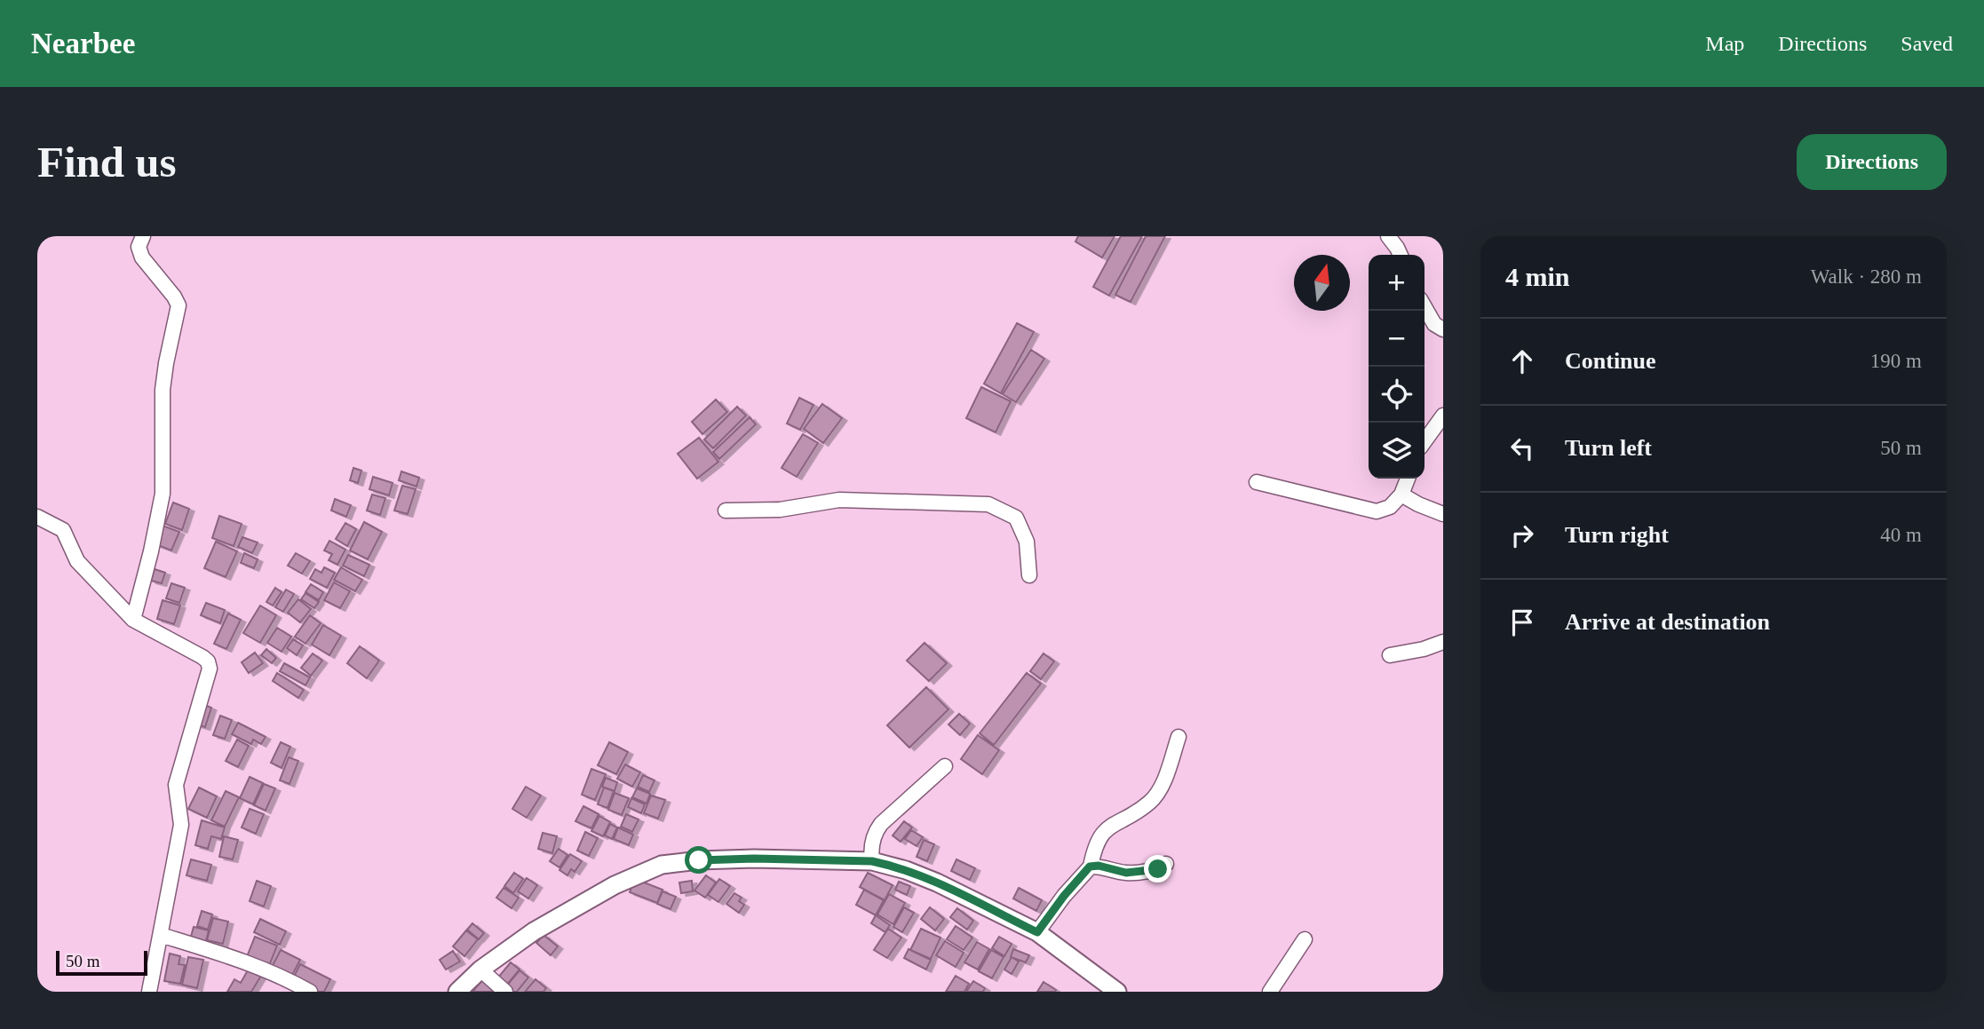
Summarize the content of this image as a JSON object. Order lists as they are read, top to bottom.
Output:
{
  "scale_bar": "50 m",
  "north": "top",
  "page": {
    "header": "Nearbee",
    "nav": ["Map", "Directions", "Saved"],
    "buttons": "Directions",
    "title": "Find us",
    "heading": ["4 min", "Walk · 280 m"],
    "map_buttons": ["+", "−"],
    "list": [
      ["Continue", "190 m"],
      ["Turn left", "50 m"],
      ["Turn right", "40 m"],
      "Arrive at destination"
    ],
    "scale": "50 m"
  }
}
